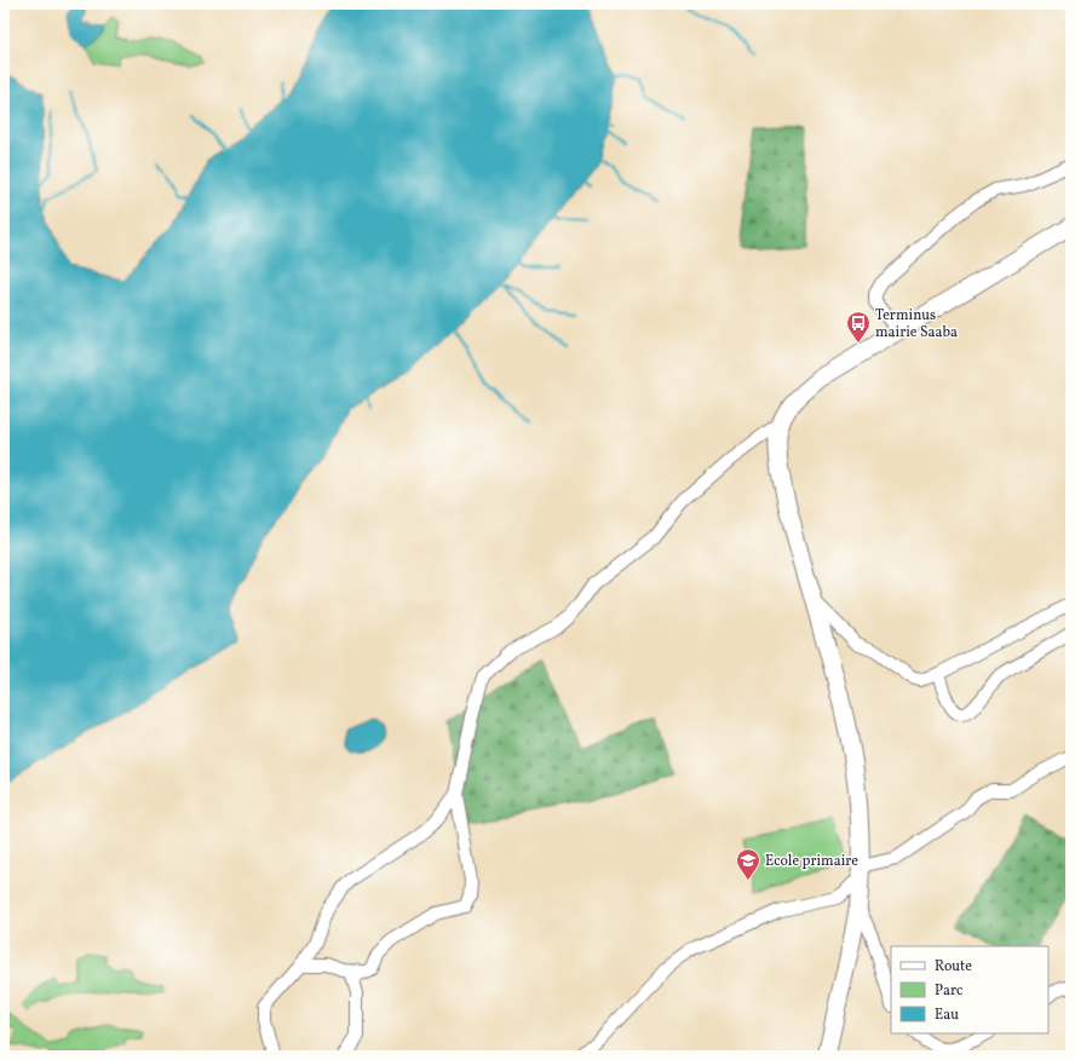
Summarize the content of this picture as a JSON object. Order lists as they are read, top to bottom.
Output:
{
  "places": {
    "bus stop": ["Terminus mairie Saaba"],
    "school or university": ["Ecole primaire"]
  },
  "legend": ["Route", "Parc", "Eau"]
}
